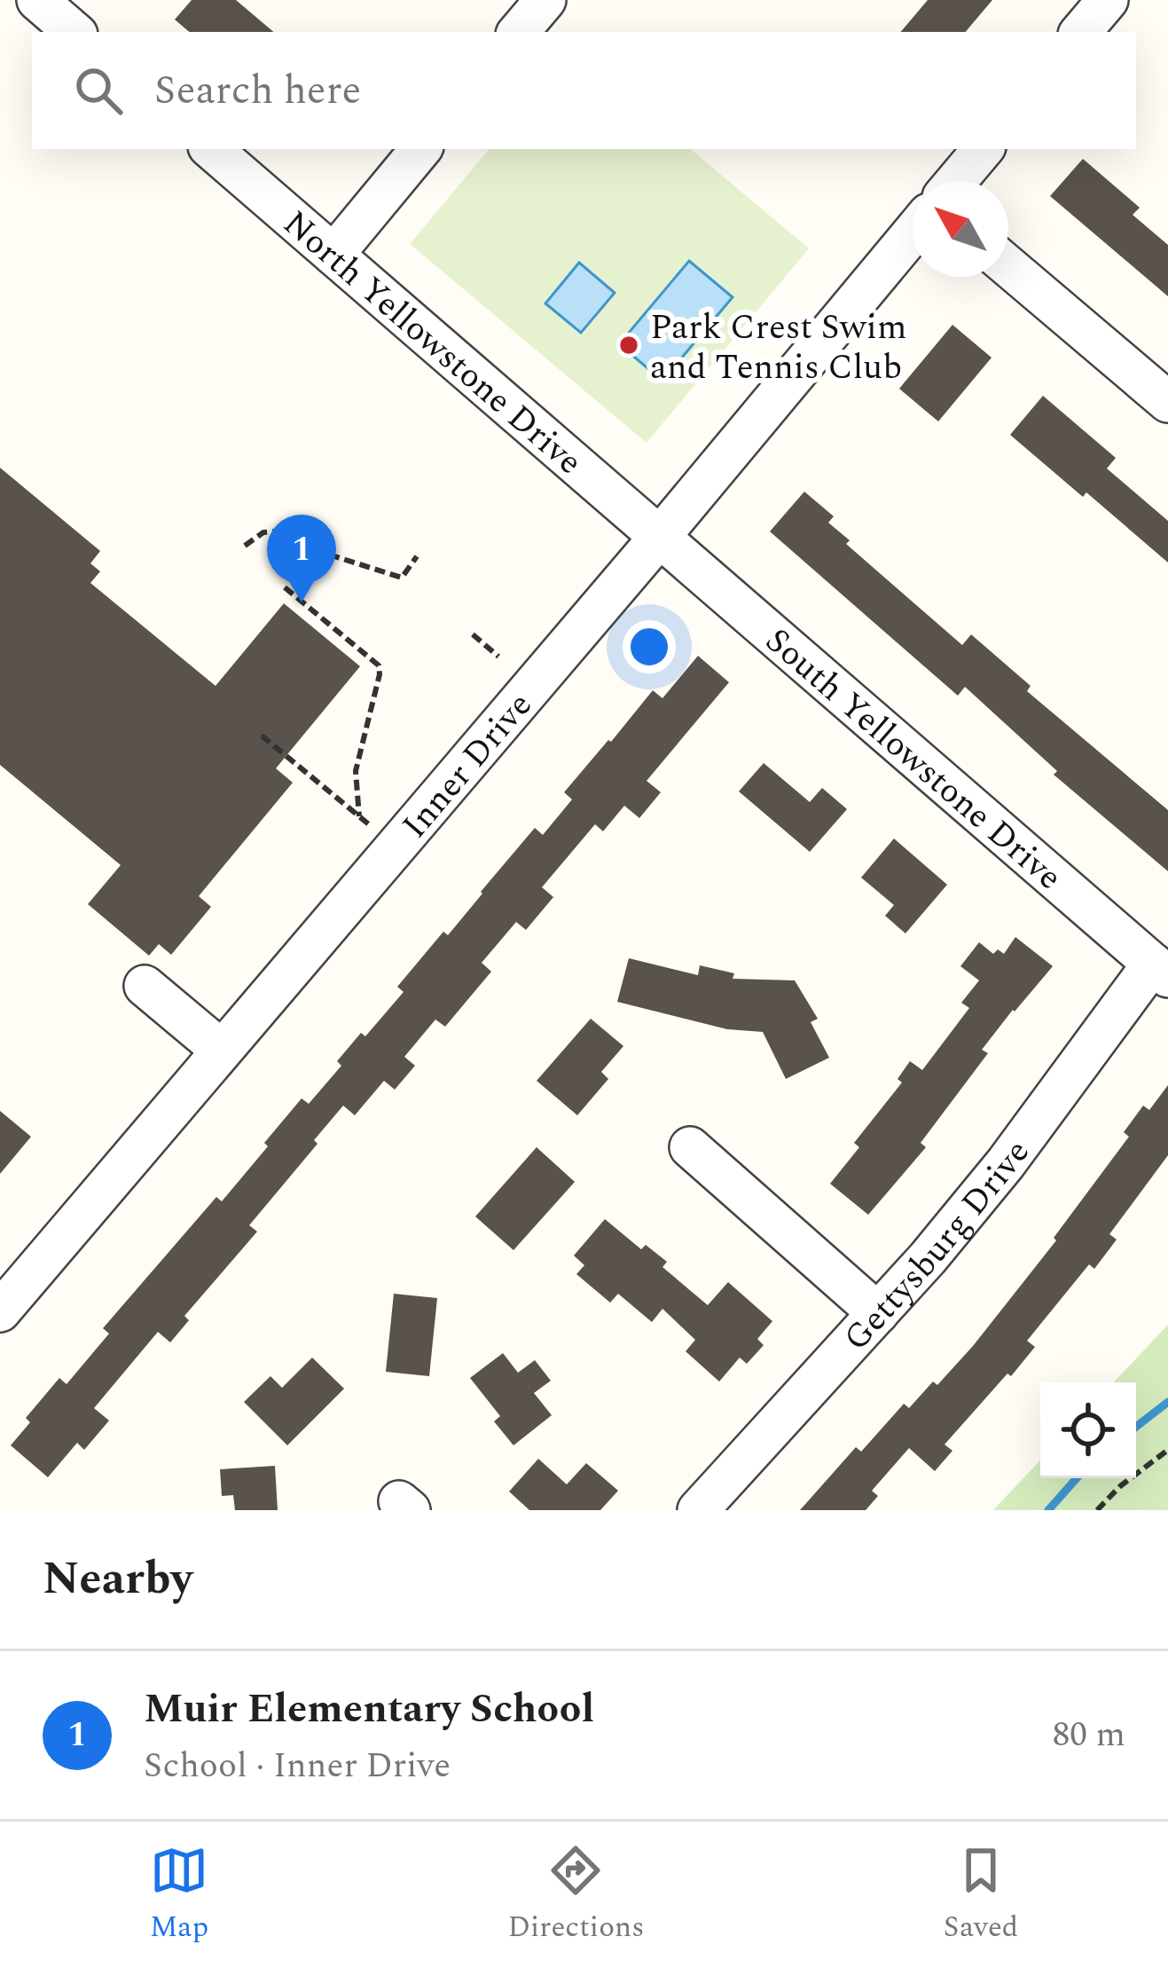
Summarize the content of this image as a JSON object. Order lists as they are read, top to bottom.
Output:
{
  "streets": {
    "street": [
      "North Yellowstone Drive",
      "South Yellowstone Drive",
      "Inner Drive",
      "Gettysburg Drive"
    ]
  },
  "crossings": [
    ["North Yellowstone Drive", "South Yellowstone Drive"],
    ["North Yellowstone Drive", "Inner Drive"],
    ["South Yellowstone Drive", "Inner Drive"],
    ["South Yellowstone Drive", "Gettysburg Drive"]
  ],
  "places": ["Park Crest Swim and Tennis Club"],
  "north": "top left",
  "page": {
    "search": "Search here",
    "pins": "1",
    "heading": "Nearby",
    "list": [
      {
        "mark": "1",
        "name": "Muir Elementary School",
        "note": "School · Inner Drive",
        "value": "80 m"
      }
    ],
    "nav": ["Map", "Directions", "Saved"]
  }
}
